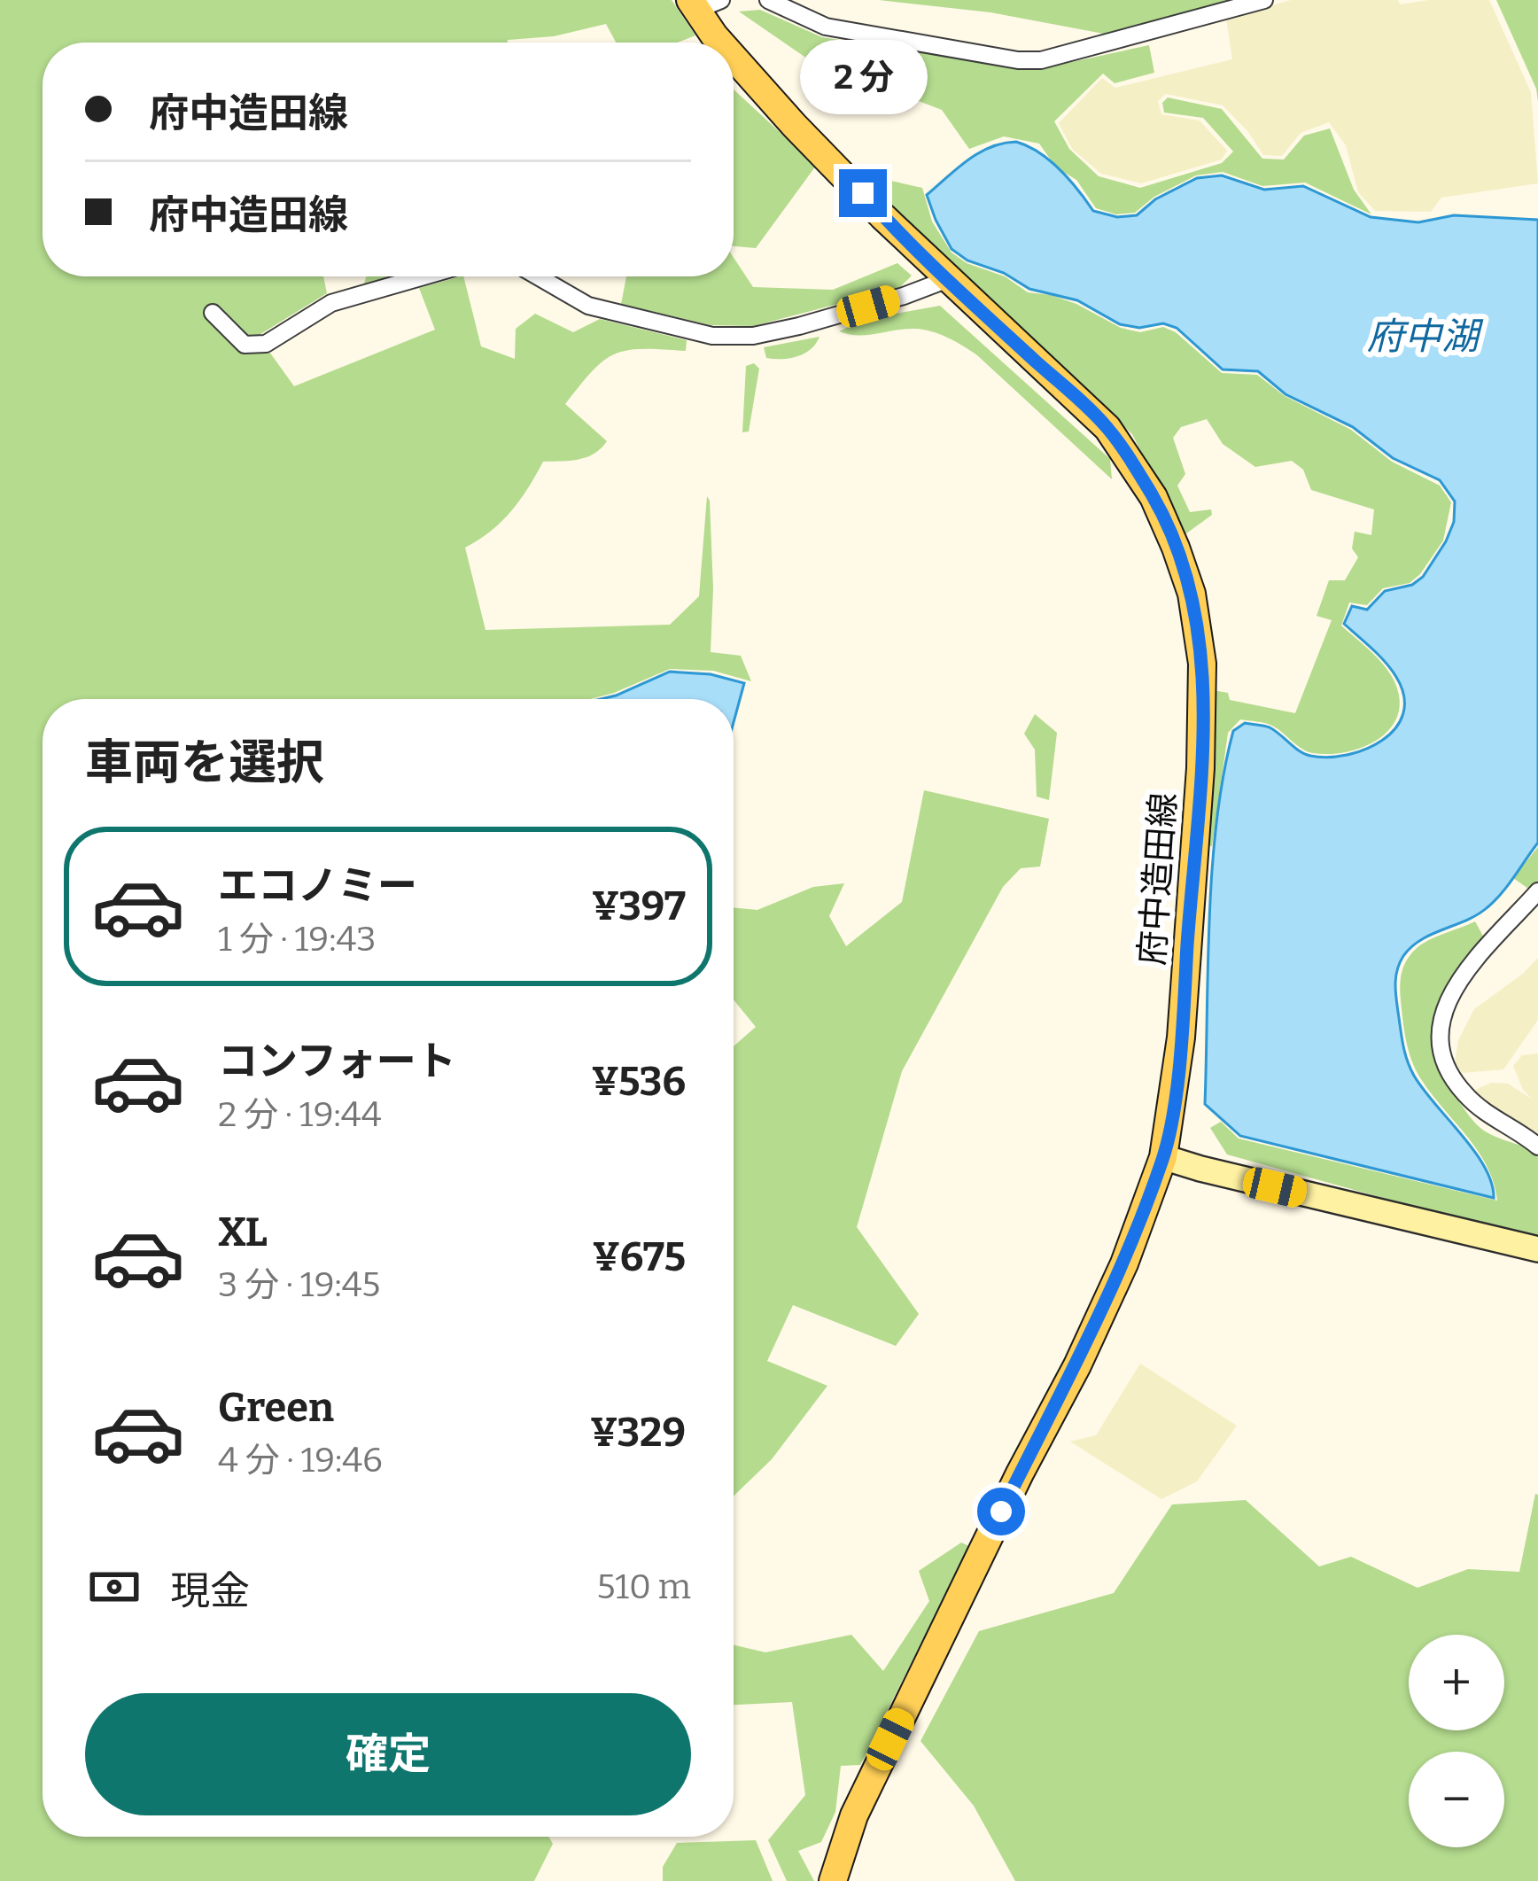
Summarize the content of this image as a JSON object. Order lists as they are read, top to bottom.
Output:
{
  "streets": {
    "main road": ["府中造田線"]
  },
  "water": ["府中湖"],
  "page": {
    "bubble": "2 分",
    "banner": ["府中造田線", "府中造田線"],
    "heading": "車両を選択",
    "list": [
      {
        "name": "エコノミー",
        "note": "1 分 · 19:43",
        "value": "¥397"
      },
      {
        "name": "コンフォート",
        "note": "2 分 · 19:44",
        "value": "¥536"
      },
      {
        "name": "XL",
        "note": "3 分 · 19:45",
        "value": "¥675"
      },
      {
        "name": "Green",
        "note": "4 分 · 19:46",
        "value": "¥329"
      }
    ],
    "pay": ["現金", "510 m"],
    "map_buttons": ["+", "−"],
    "buttons": "確定"
  }
}
